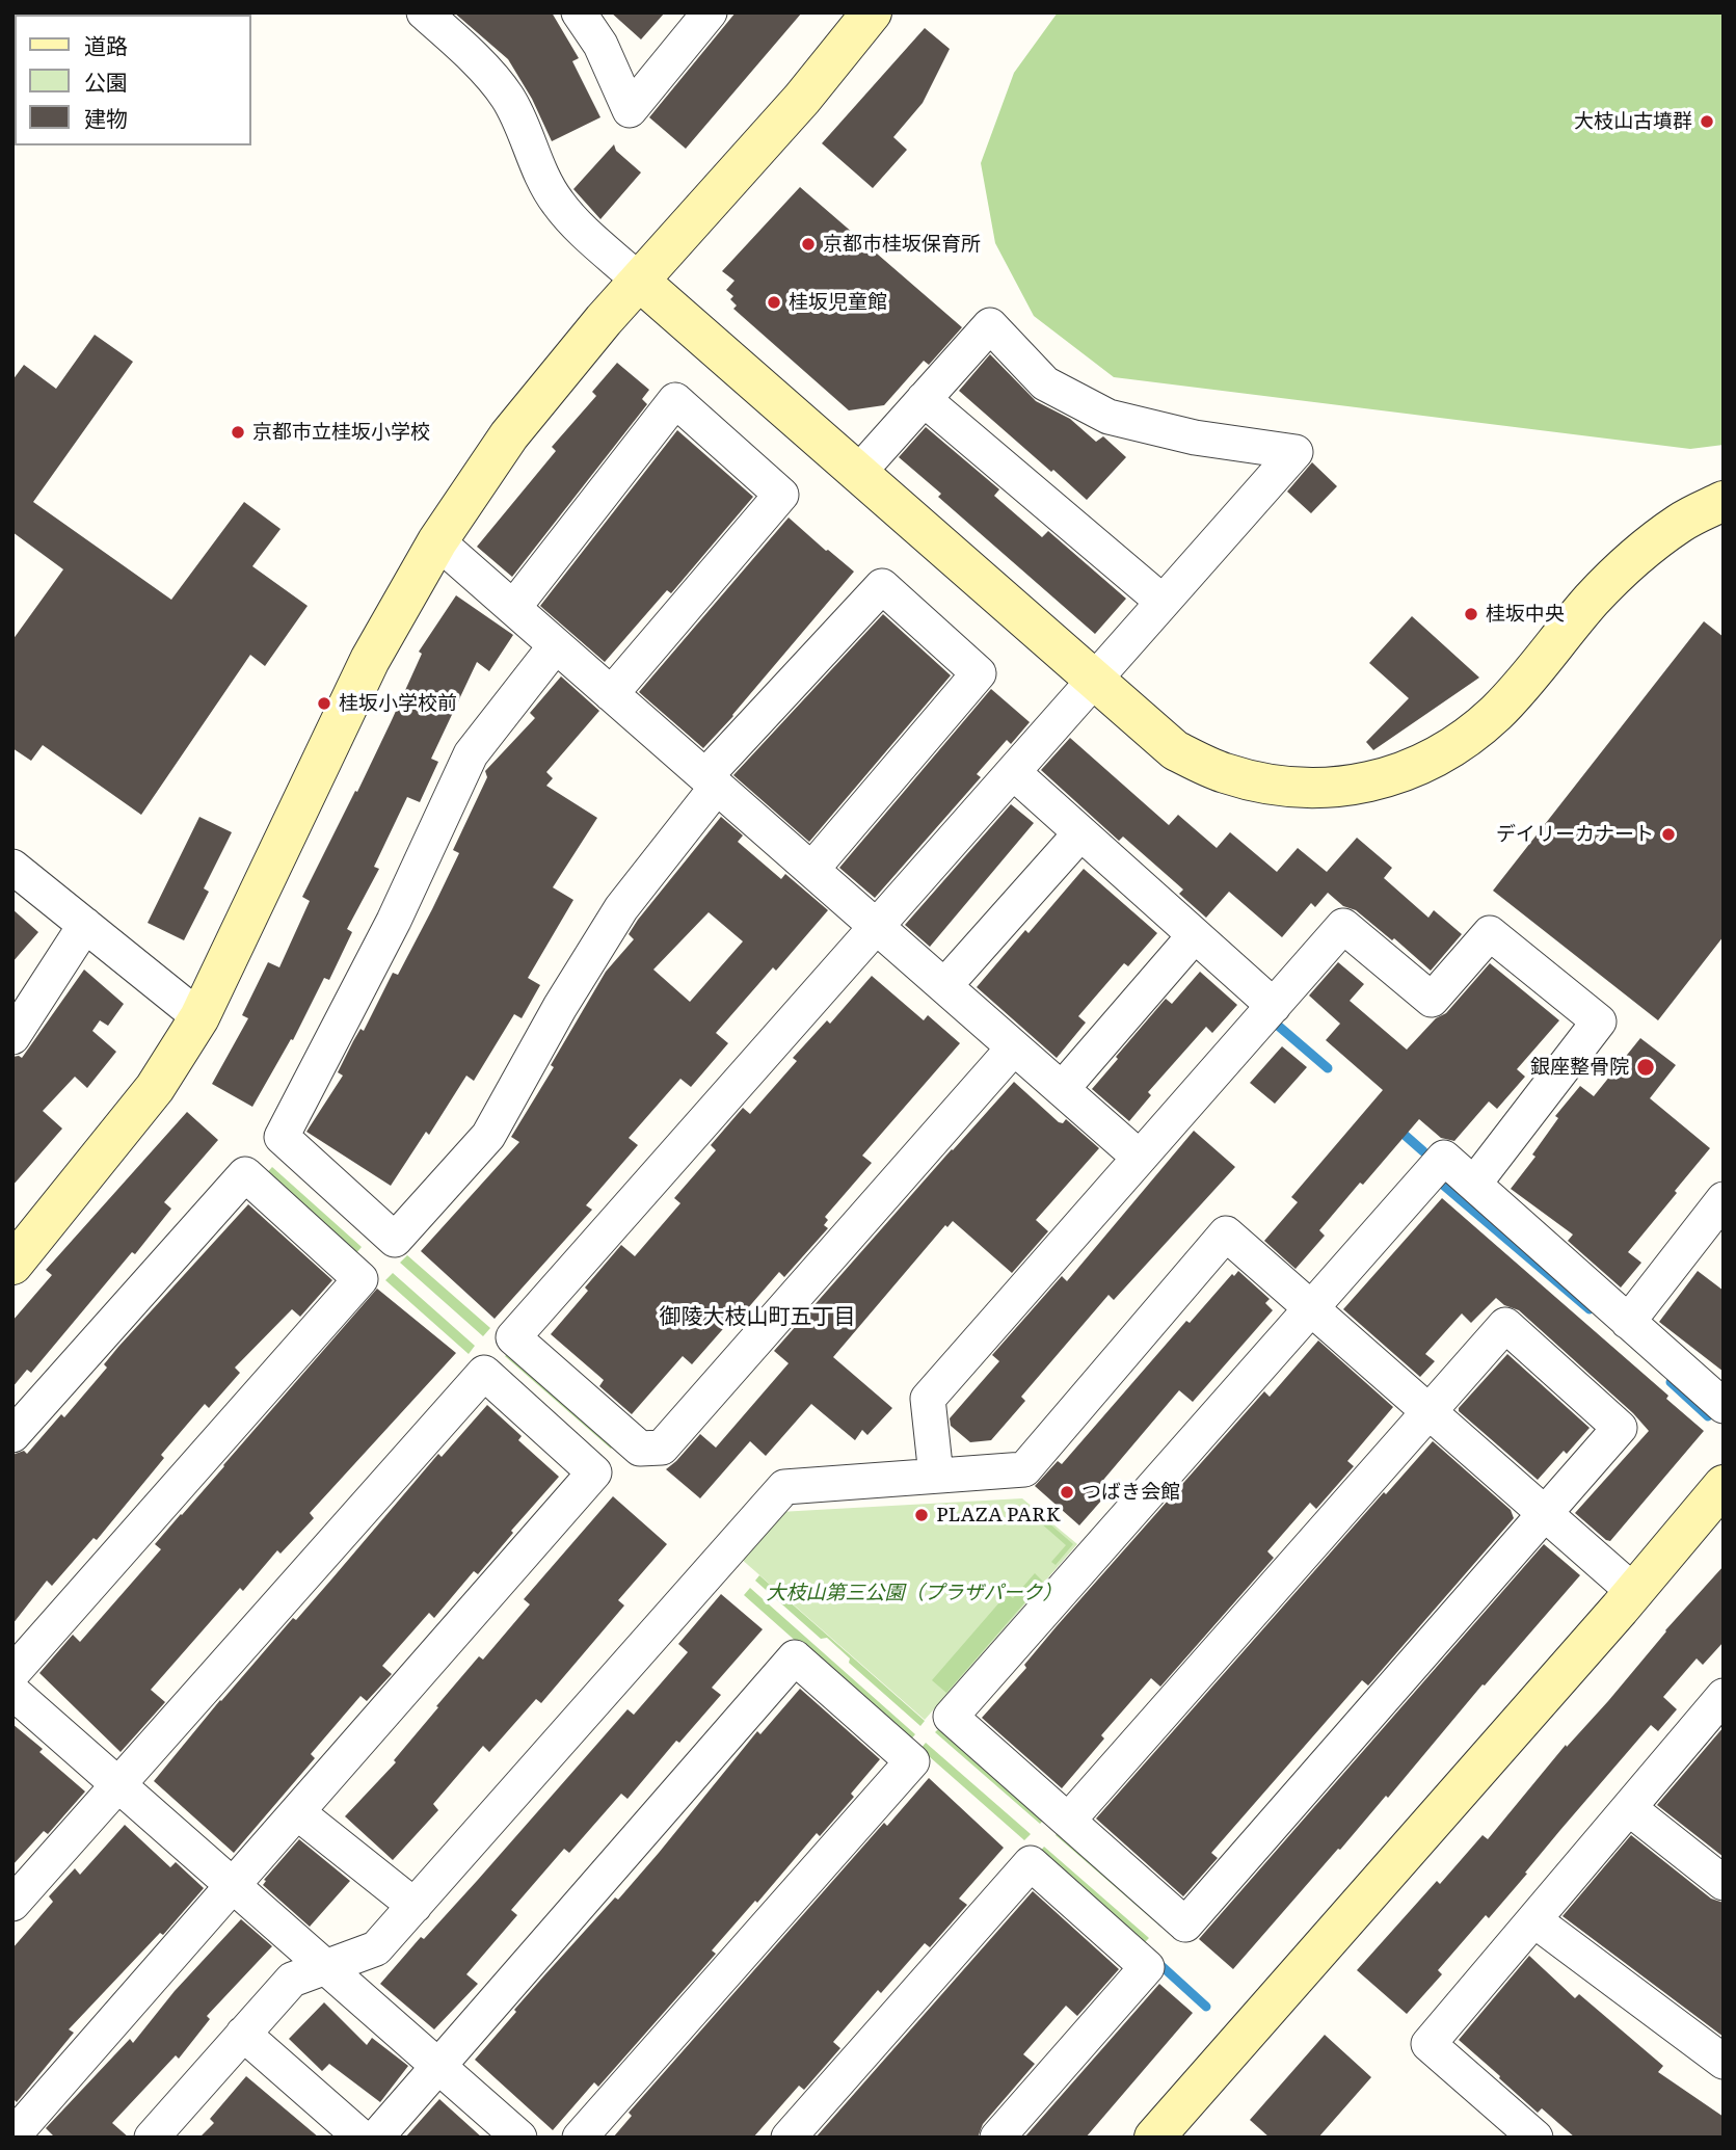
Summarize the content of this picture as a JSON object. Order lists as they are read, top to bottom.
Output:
{
  "districts": ["御陵大枝山町五丁目"],
  "parks": ["大枝山第三公園（プラザパーク）"],
  "places": [
    "大枝山古墳群",
    "京都市桂坂保育所",
    "桂坂児童館",
    "京都市立桂坂小学校",
    "桂坂中央",
    "桂坂小学校前",
    "デイリーカナート",
    "銀座整骨院",
    "つばき会館",
    "PLAZA PARK"
  ],
  "legend": ["道路", "公園", "建物"]
}
